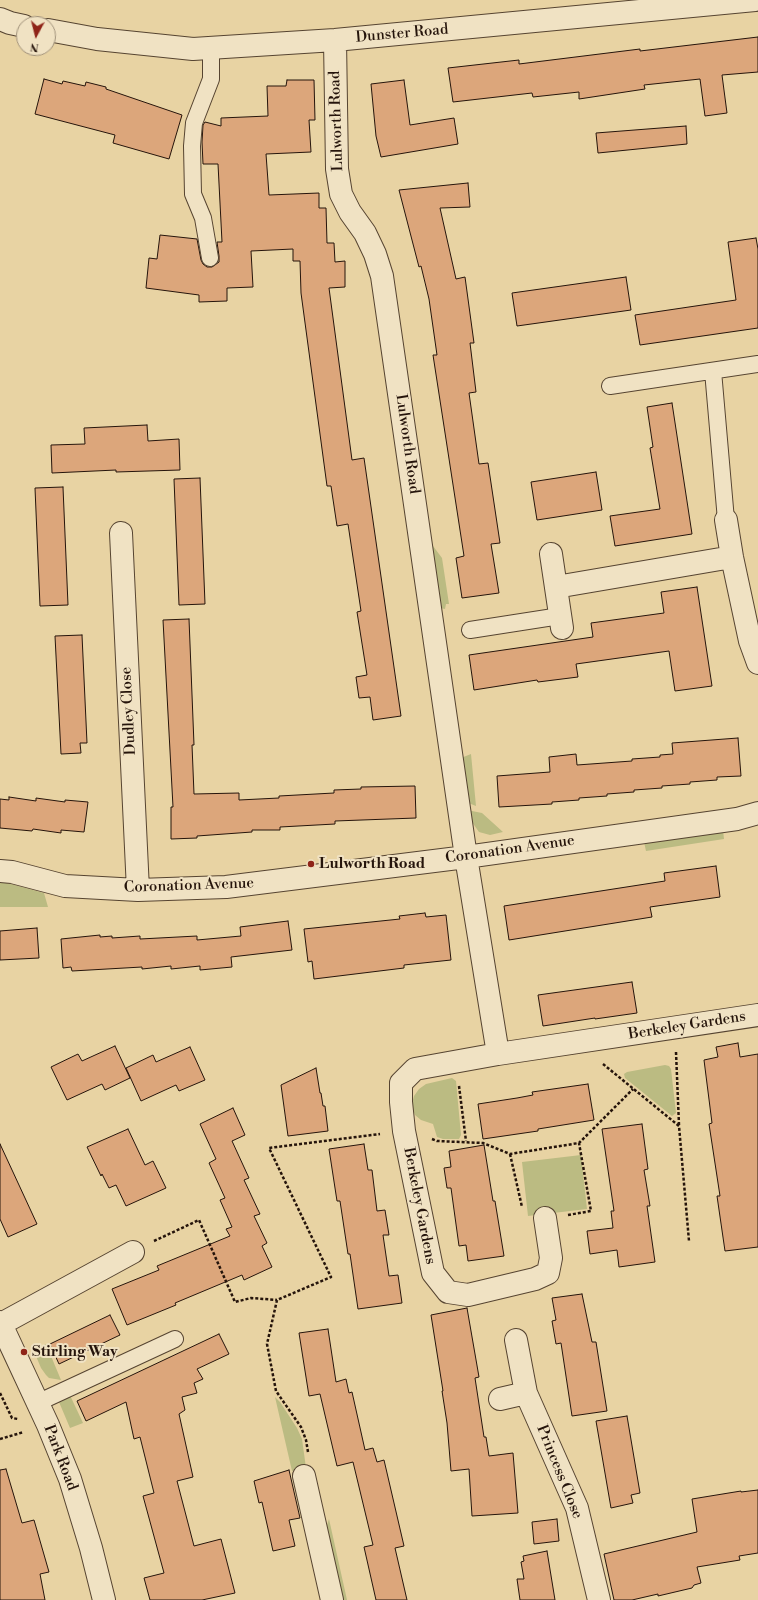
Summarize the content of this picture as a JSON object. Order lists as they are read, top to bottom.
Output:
{
  "streets": {
    "street": [
      "Dunster Road",
      "Lulworth Road",
      "Dudley Close",
      "Coronation Avenue",
      "Berkeley Gardens",
      "Park Road",
      "Princess Close"
    ]
  },
  "crossings": [
    ["Dunster Road", "Lulworth Road"],
    ["Lulworth Road", "Coronation Avenue"],
    ["Dudley Close", "Coronation Avenue"]
  ],
  "places": ["Lulworth Road", "Stirling Way"],
  "north": "bottom"
}
